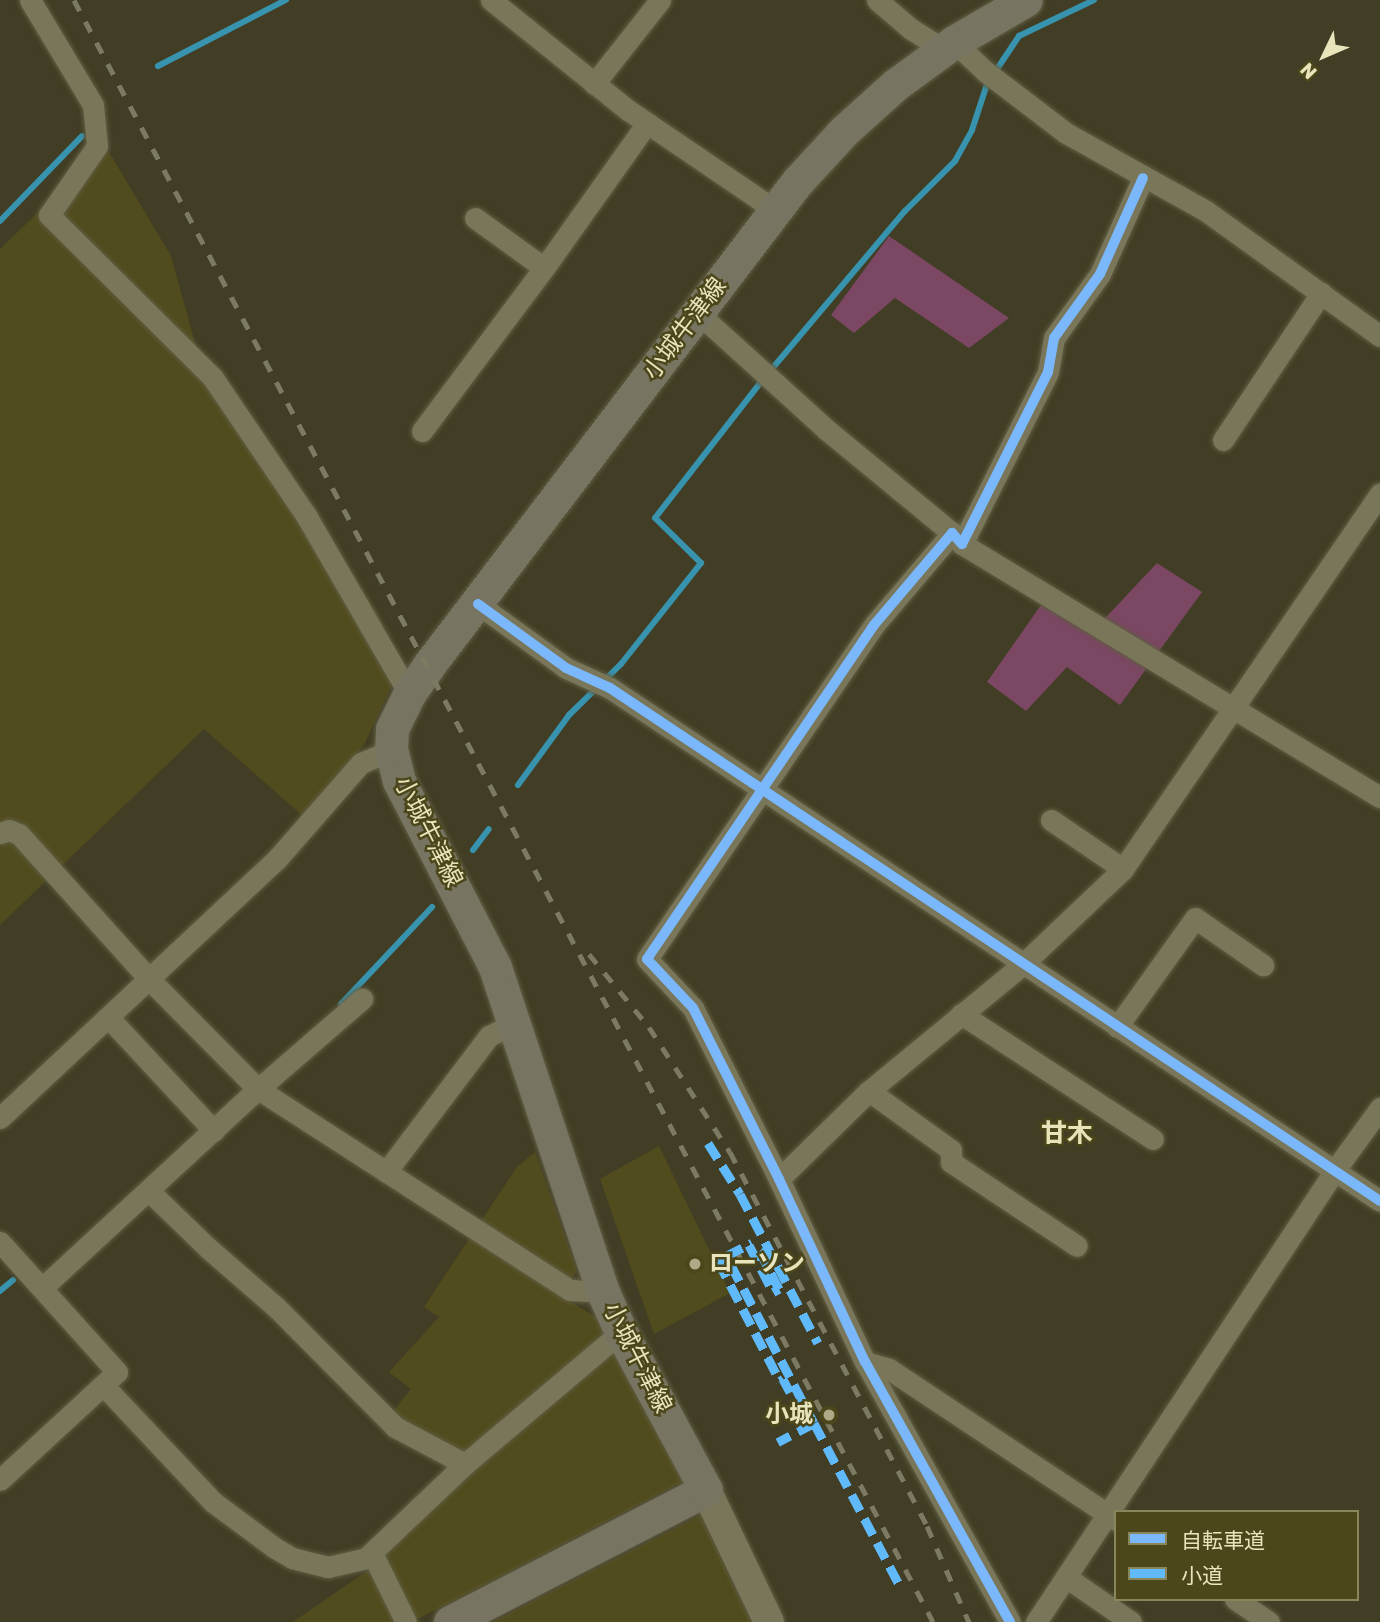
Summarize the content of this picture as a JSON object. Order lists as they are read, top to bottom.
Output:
{
  "streets": {
    "main road": ["小城牛津線"]
  },
  "districts": ["甘木"],
  "places": ["ローソン", "小城"],
  "legend": ["自転車道", "小道"],
  "north": "bottom left"
}
